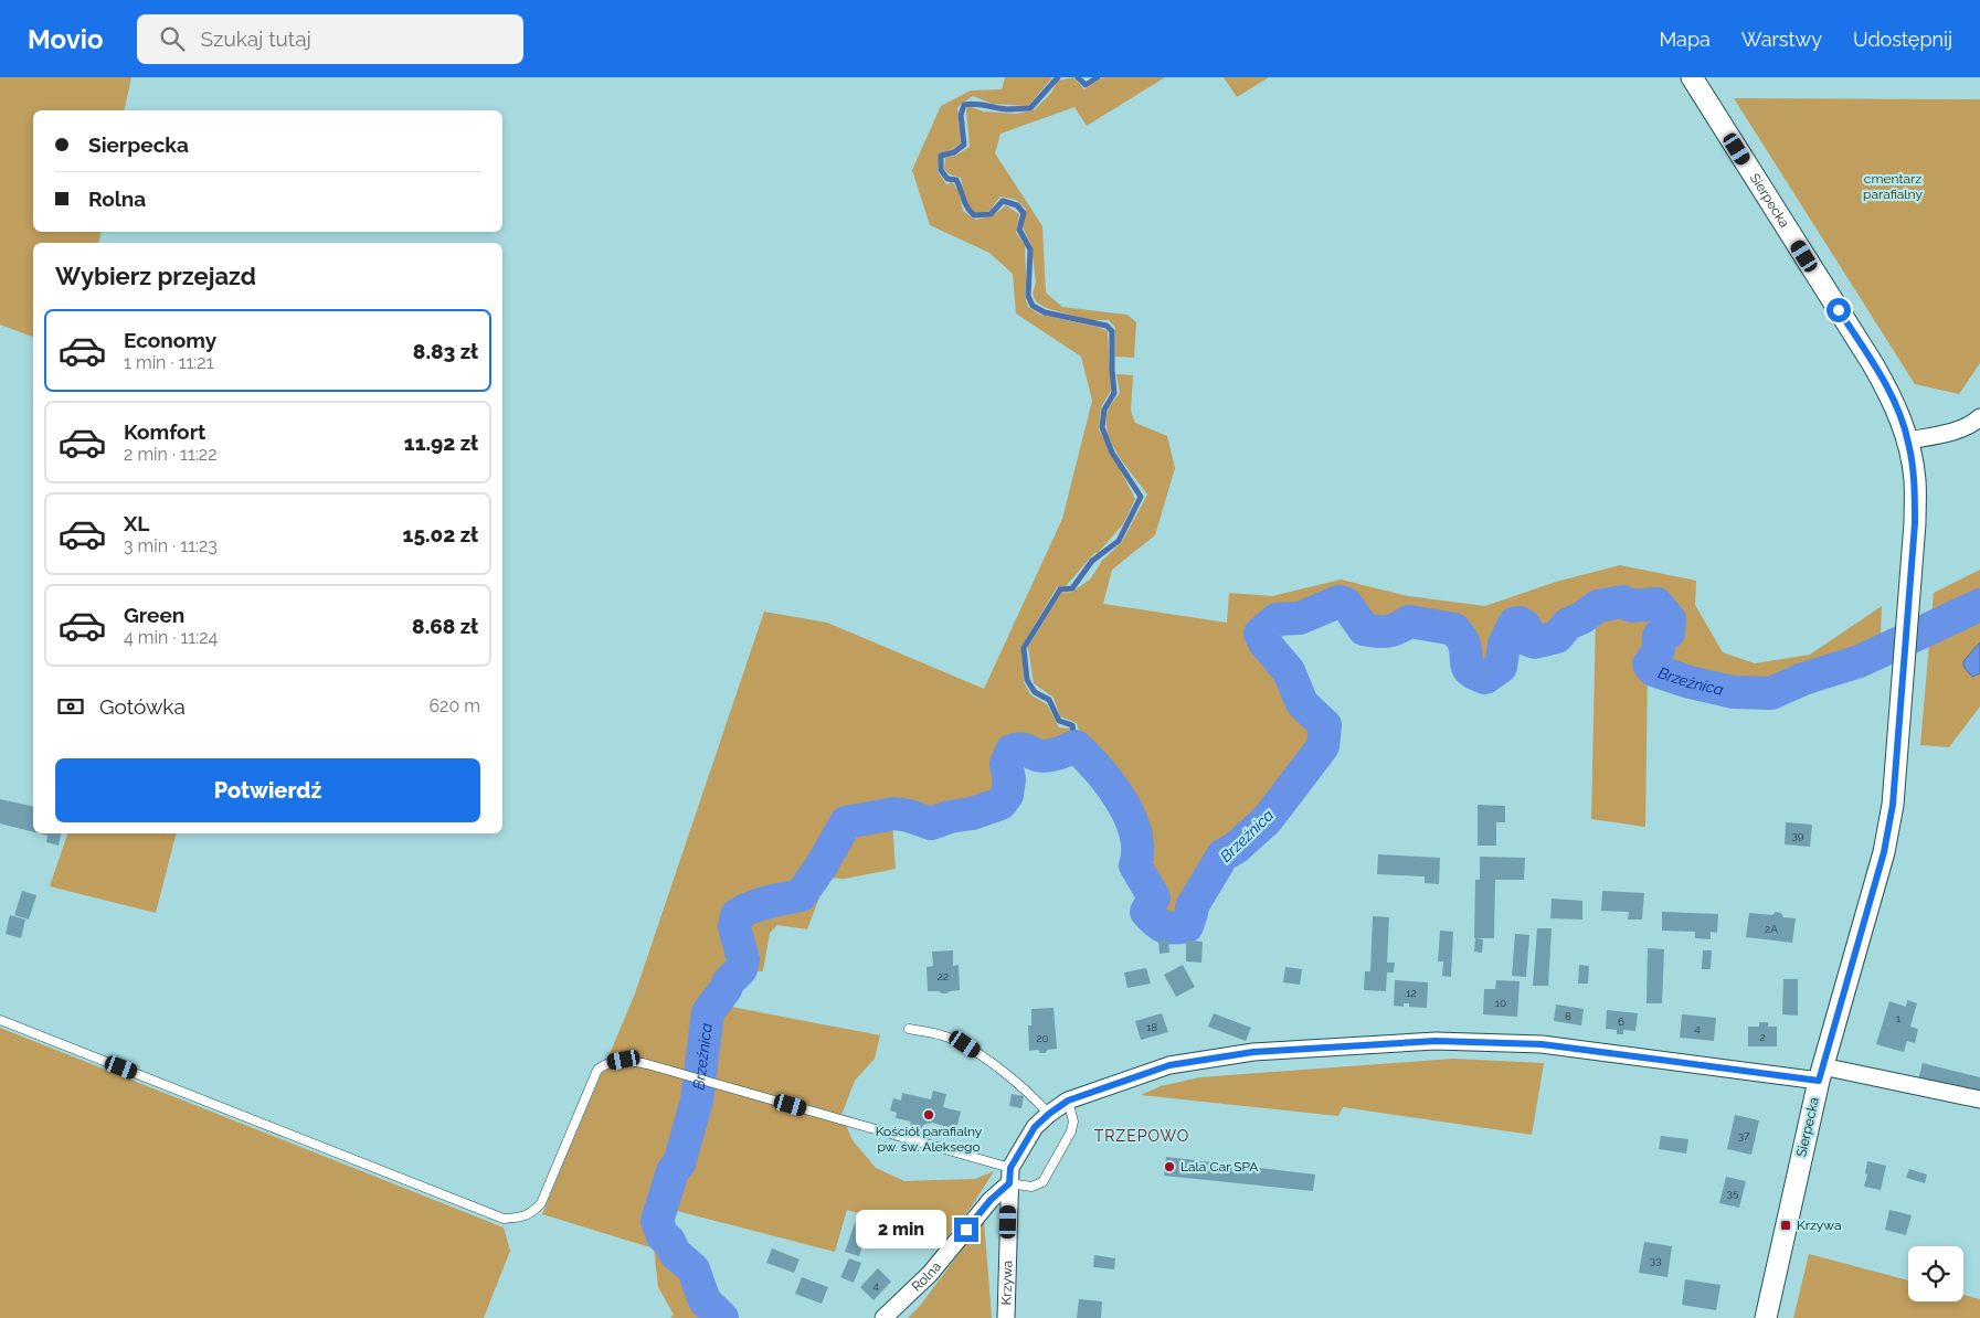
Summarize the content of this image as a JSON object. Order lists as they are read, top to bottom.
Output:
{
  "streets": {
    "street": ["Sierpecka", "Rolna", "Krzywa"]
  },
  "crossings": [
    ["Sierpecka", "Krzywa"],
    ["Rolna", "Krzywa"]
  ],
  "districts": ["TRZEPOWO"],
  "water": ["Brzeźnica"],
  "parks": ["cmentarz parafialny"],
  "places": {
    "other": ["Kościół parafialny pw. św. Aleksego", "Lala Car SPA"],
    "transit": ["Krzywa"]
  },
  "house_numbers": [
    "39",
    "2A",
    "22",
    "12",
    "10",
    "8",
    "1",
    "6",
    "18",
    "4",
    "2",
    "20",
    "37",
    "35",
    "33",
    "4"
  ],
  "page": {
    "header": "Movio",
    "search": "Szukaj tutaj",
    "nav": ["Mapa", "Warstwy", "Udostępnij"],
    "banner": ["Sierpecka", "Rolna"],
    "heading": "Wybierz przejazd",
    "list": [
      {
        "name": "Economy",
        "note": "1 min · 11:21",
        "value": "8.83 zł"
      },
      {
        "name": "Komfort",
        "note": "2 min · 11:22",
        "value": "11.92 zł"
      },
      {
        "name": "XL",
        "note": "3 min · 11:23",
        "value": "15.02 zł"
      },
      {
        "name": "Green",
        "note": "4 min · 11:24",
        "value": "8.68 zł"
      }
    ],
    "pay": ["Gotówka", "620 m"],
    "buttons": "Potwierdź",
    "bubble": "2 min"
  }
}
